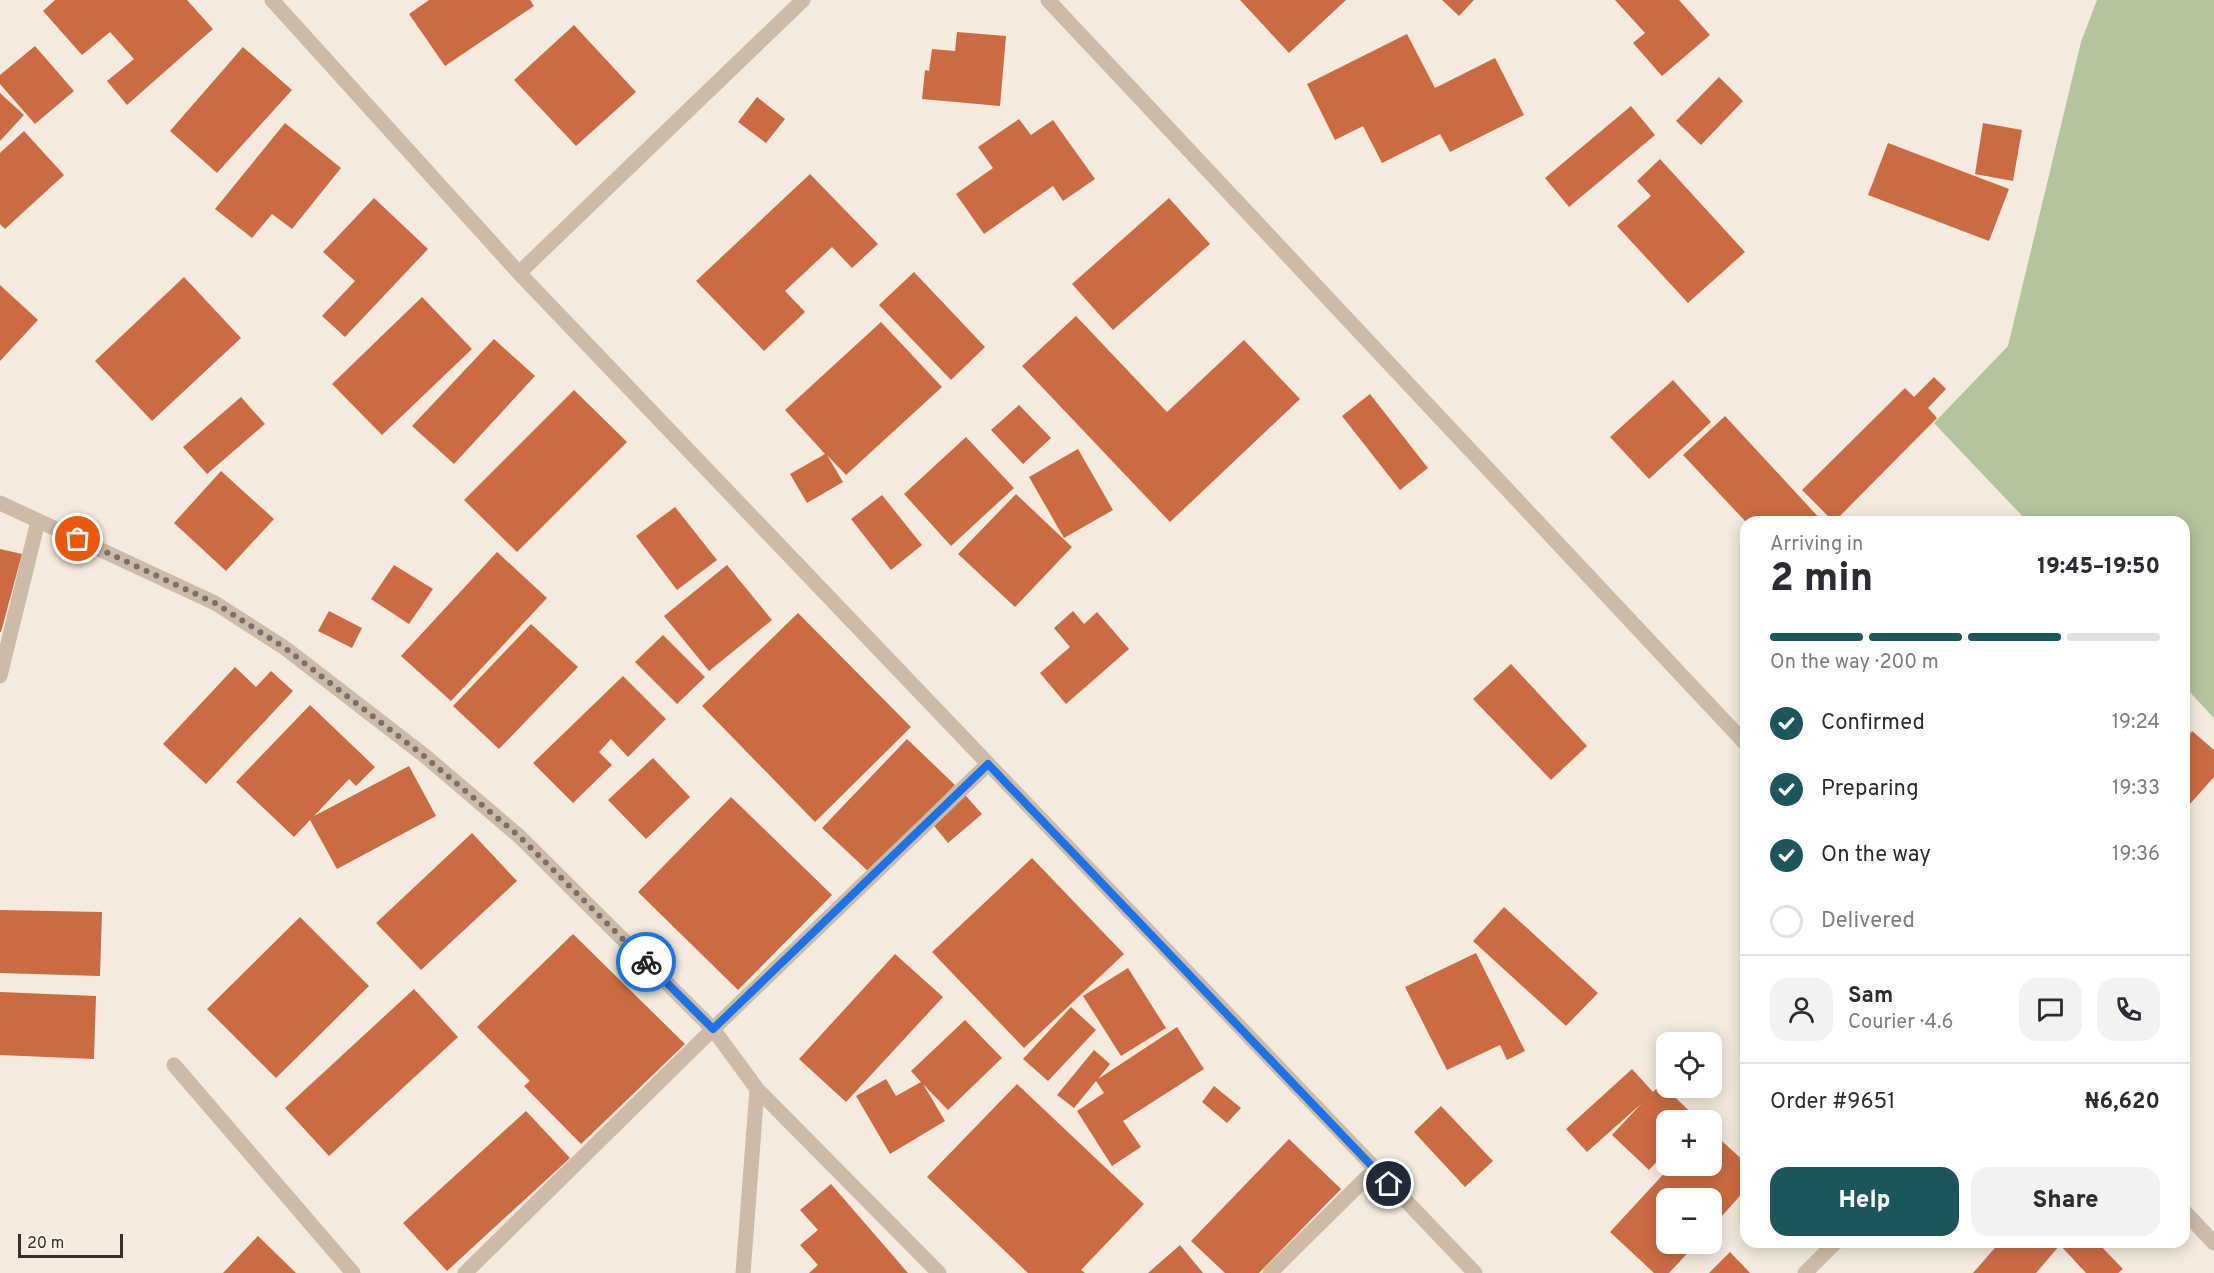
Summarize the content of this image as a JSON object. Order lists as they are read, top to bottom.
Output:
{
  "scale_bar": "20 m",
  "page": {
    "heading": ["2 min", "Arriving in", "19:45–19:50"],
    "panel": [
      "Sam",
      "Courier · 4.6",
      "Order #9651",
      "₦6,620"
    ],
    "bar": "On the way · 200 m",
    "list": [
      ["Confirmed", "19:24"],
      ["Preparing", "19:33"],
      ["On the way", "19:36"],
      "Delivered"
    ],
    "map_buttons": ["+", "−"],
    "buttons": ["Help", "Share"],
    "scale": "20 m"
  }
}
